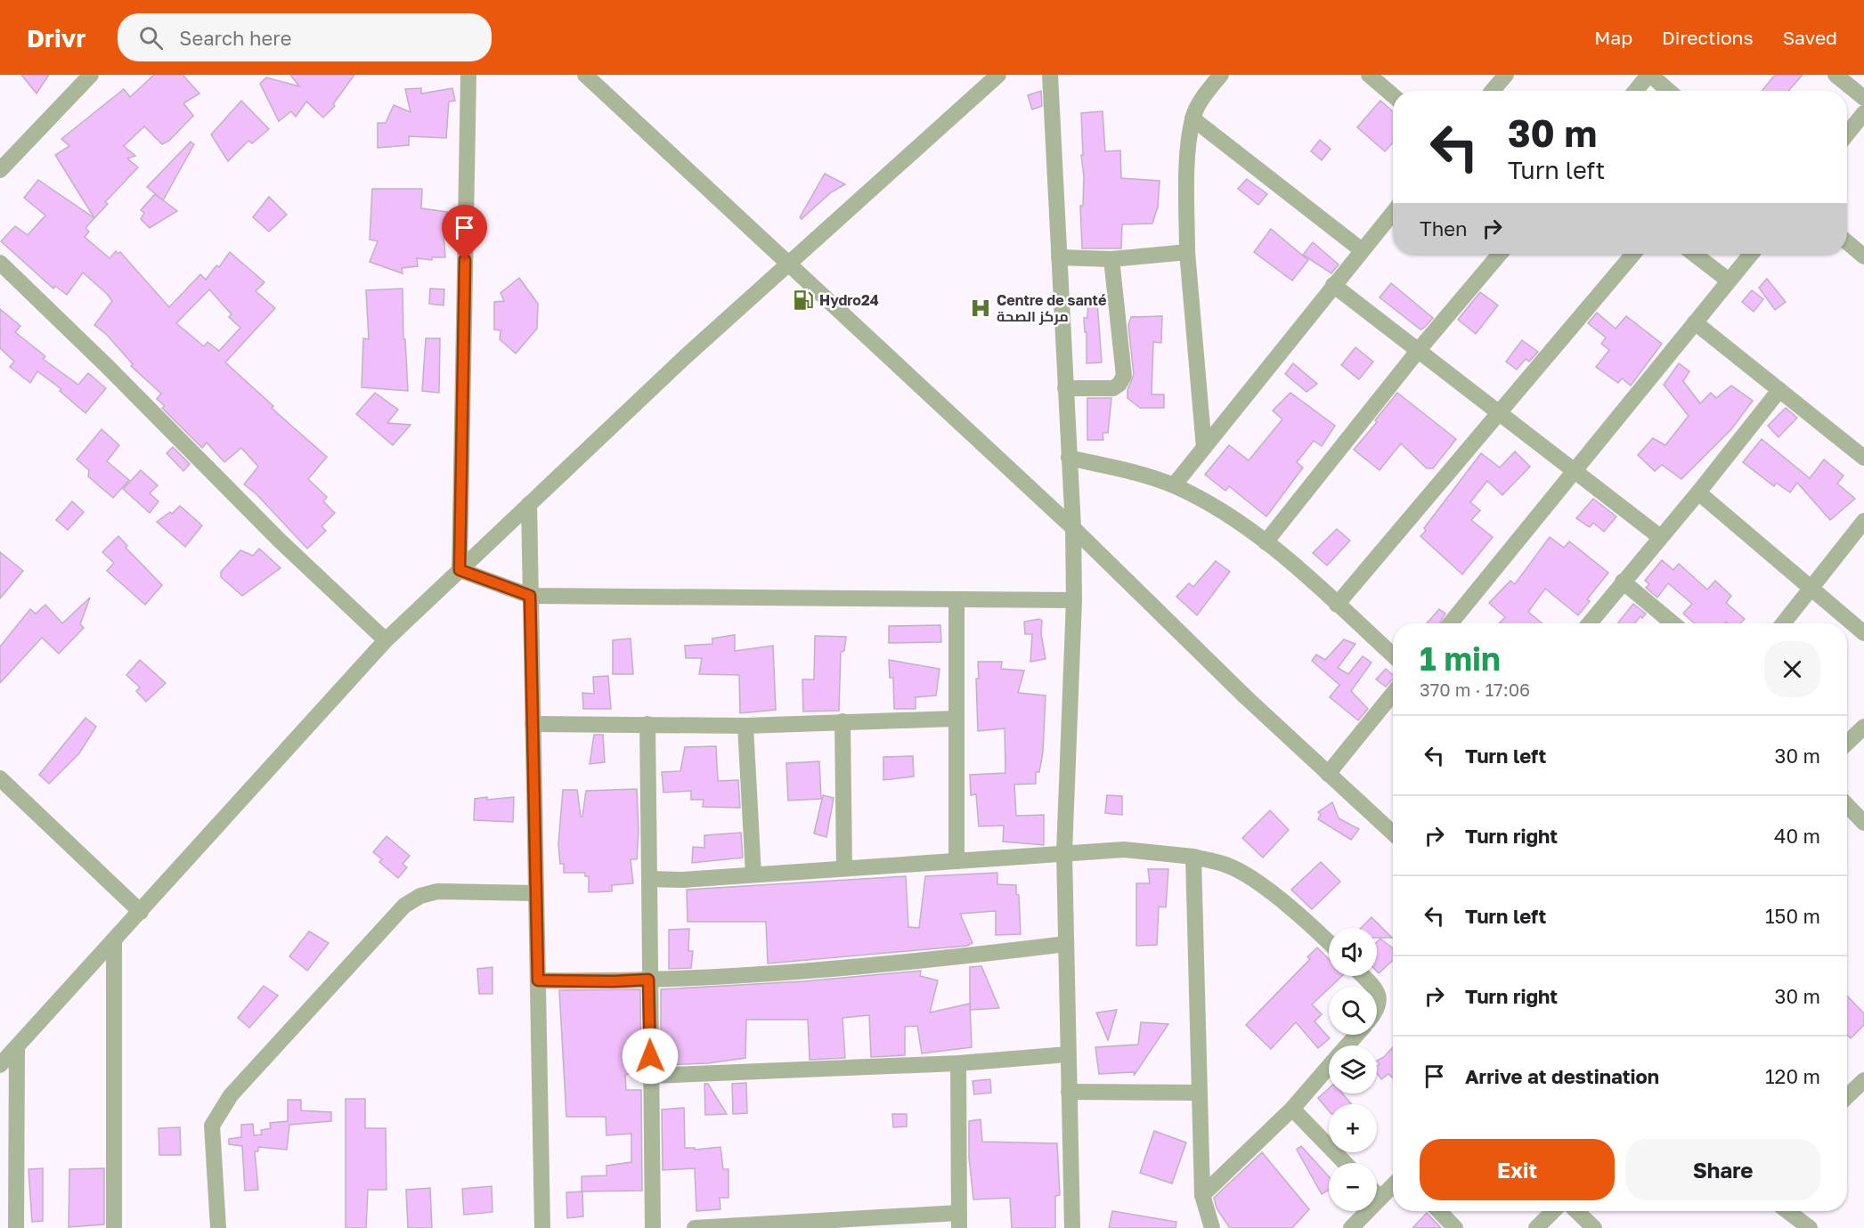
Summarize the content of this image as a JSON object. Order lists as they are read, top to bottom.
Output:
{
  "places": {
    "fuel station": ["Hydro24"],
    "hospital": ["Centre de santé مركز الصحة"]
  },
  "page": {
    "header": "Drivr",
    "search": "Search here",
    "nav": ["Map", "Directions", "Saved"],
    "turn": ["30 m", "Turn left"],
    "then": "Then",
    "heading": ["1 min", "370 m · 17:06"],
    "list": [
      {
        "name": "Turn left",
        "value": "30 m"
      },
      {
        "name": "Turn right",
        "value": "40 m"
      },
      {
        "name": "Turn left",
        "value": "150 m"
      },
      {
        "name": "Turn right",
        "value": "30 m"
      },
      {
        "name": "Arrive at destination",
        "value": "120 m"
      }
    ],
    "map_buttons": ["+", "−"],
    "buttons": ["Exit", "Share"]
  }
}
